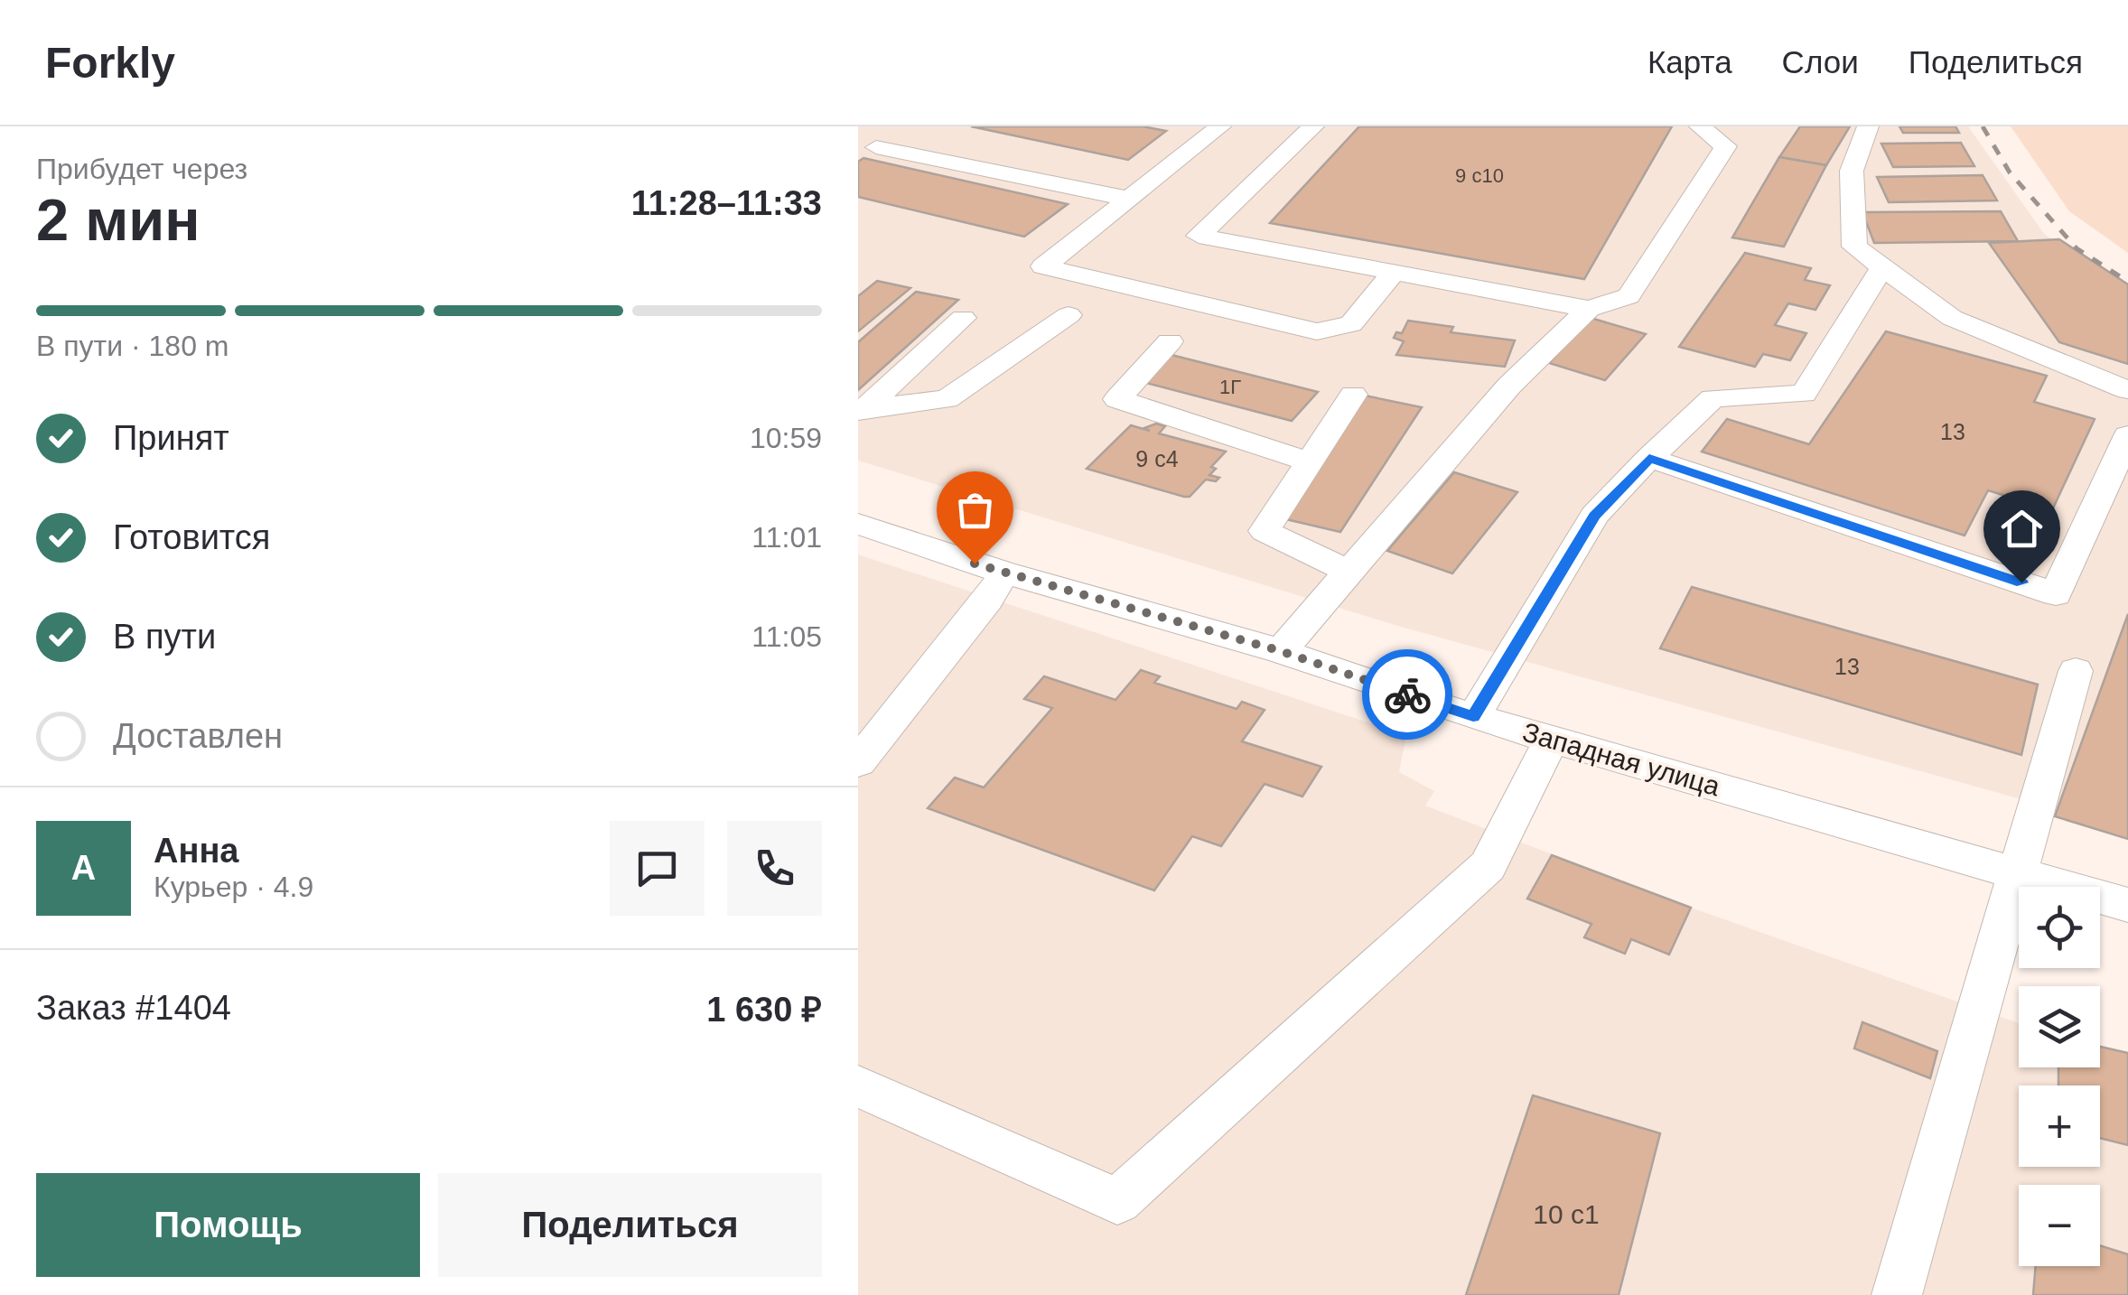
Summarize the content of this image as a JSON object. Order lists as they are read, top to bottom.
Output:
{
  "streets": {
    "street": ["Западная улица"]
  },
  "house_numbers": [
    "9 с10",
    "1Г",
    "13",
    "9 с4",
    "13",
    "10 с1"
  ],
  "page": {
    "header": "Forkly",
    "nav": ["Карта", "Слои", "Поделиться"],
    "heading": ["2 мин", "Прибудет через", "11:28–11:33"],
    "panel": [
      "Анна",
      "Курьер · 4.9",
      "Заказ #1404",
      "1 630 ₽"
    ],
    "bar": "В пути · 180 m",
    "list": [
      ["Принят", "10:59"],
      ["Готовится", "11:01"],
      ["В пути", "11:05"],
      "Доставлен"
    ],
    "round": "А",
    "map_buttons": ["+", "−"],
    "buttons": ["Помощь", "Поделиться"]
  }
}
